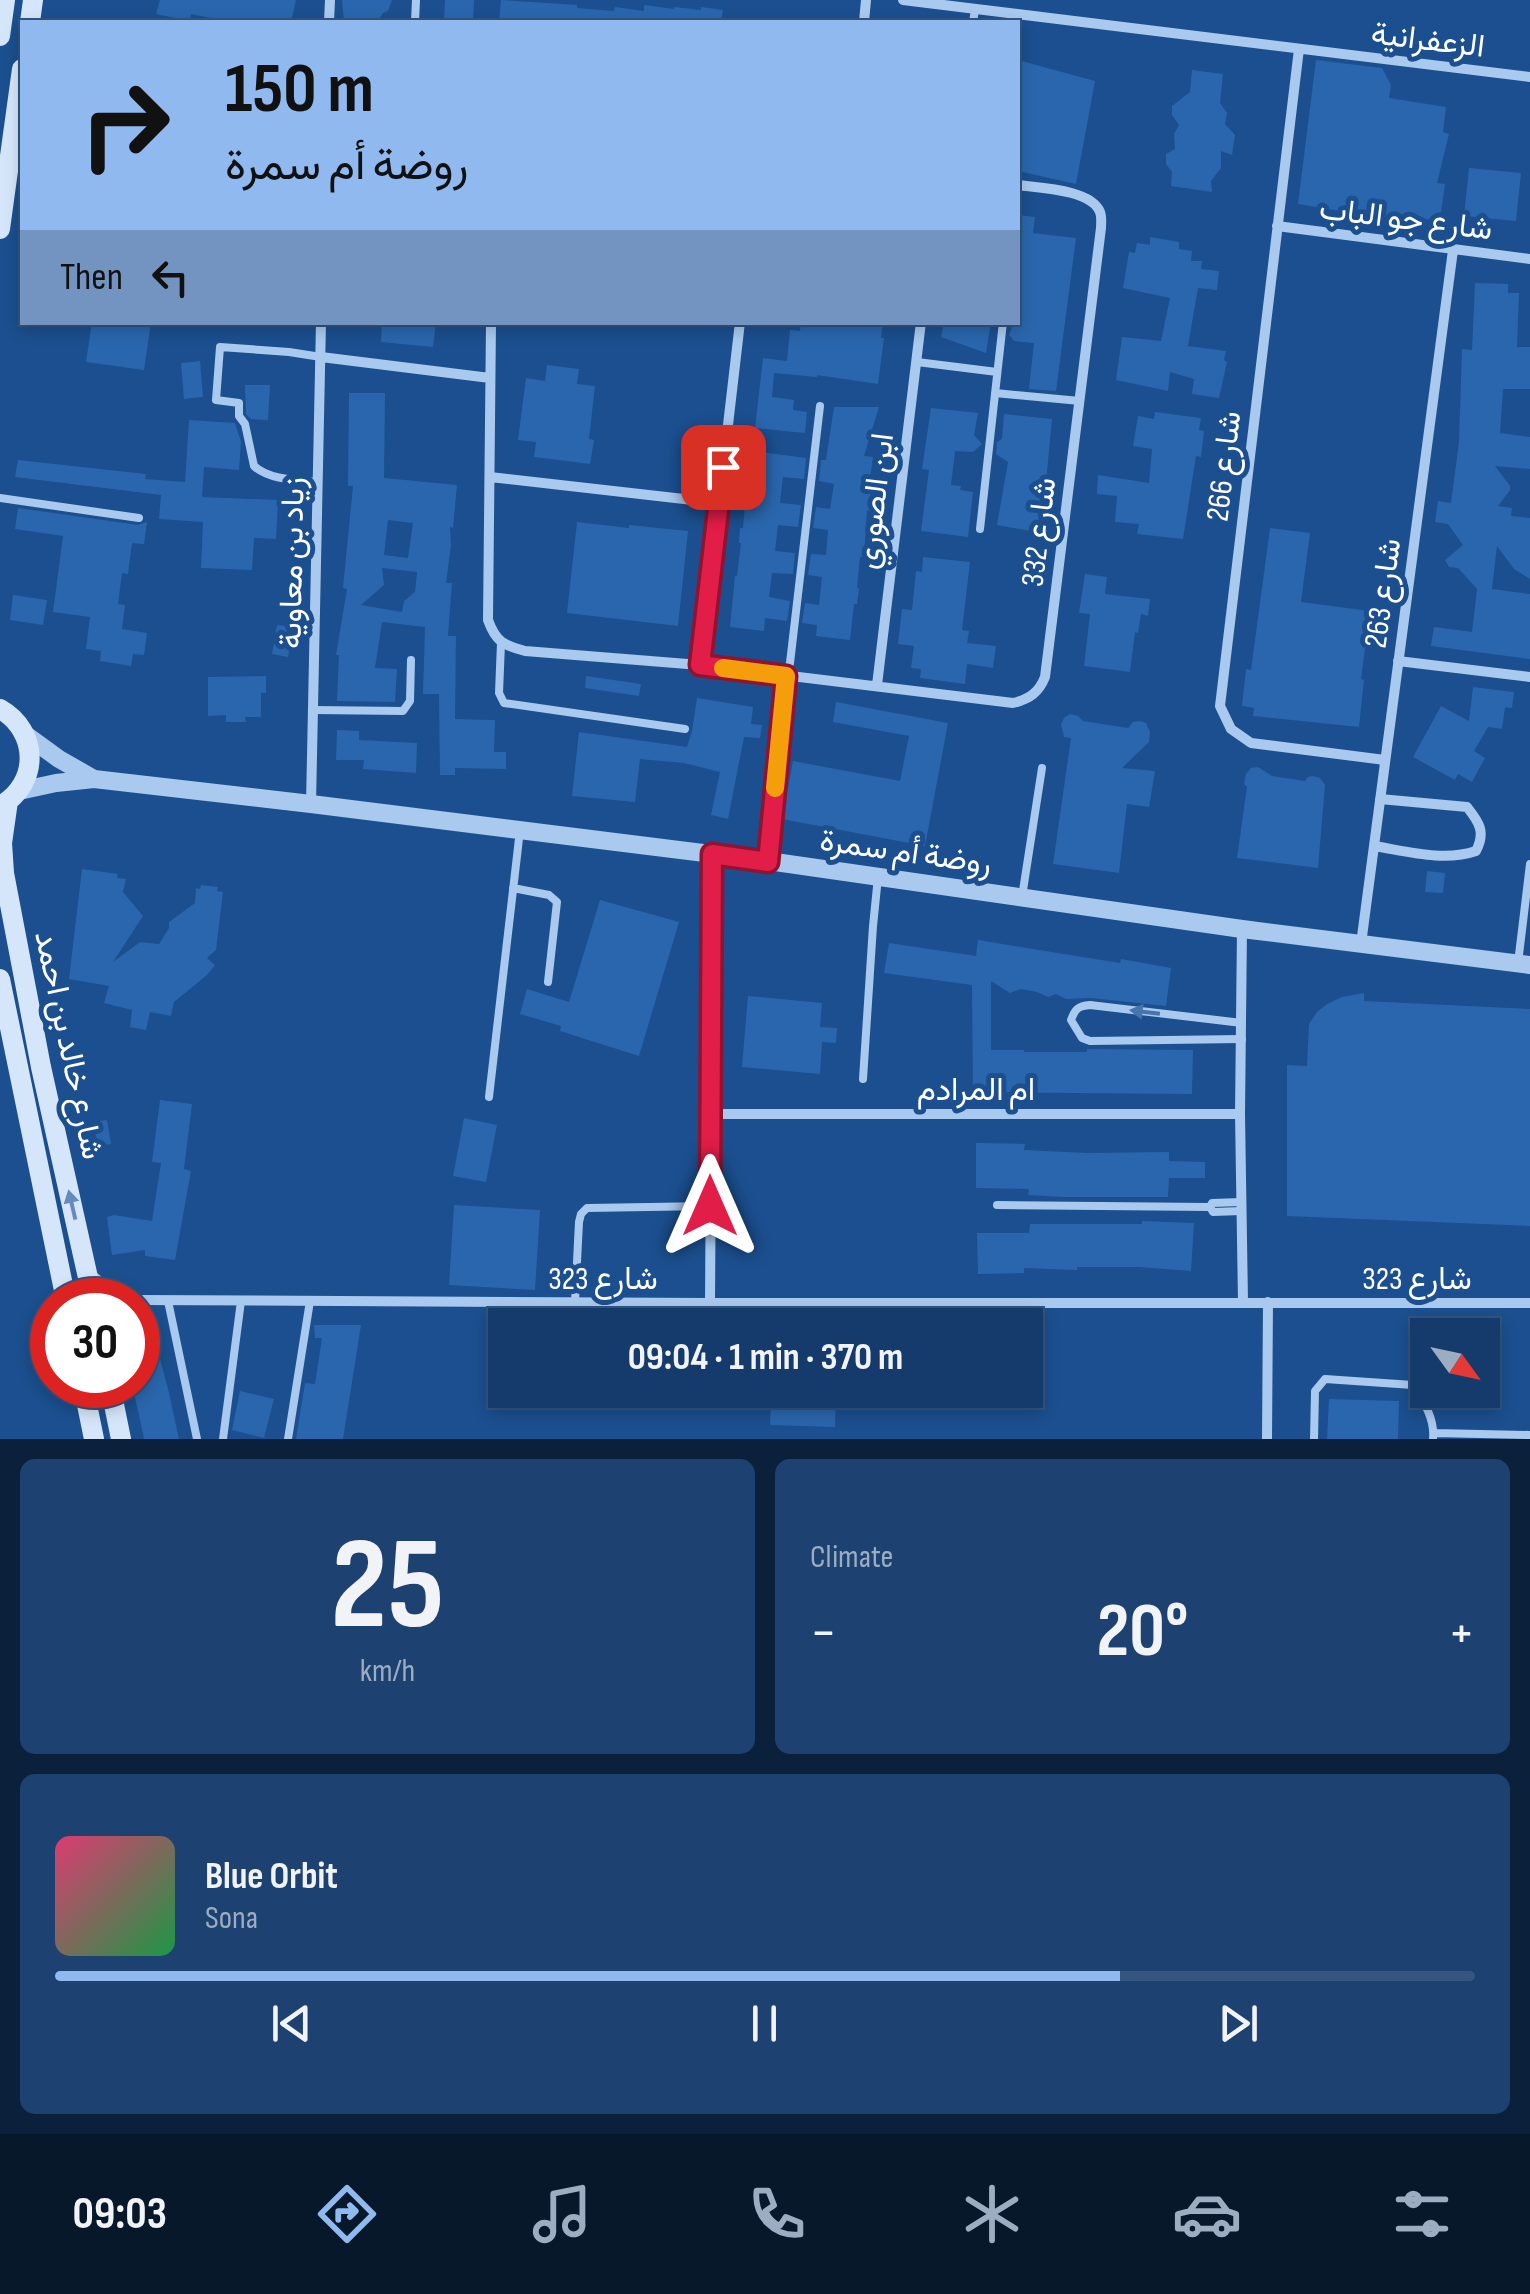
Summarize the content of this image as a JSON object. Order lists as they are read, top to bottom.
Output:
{
  "streets": {
    "main road": ["شارع خالد بن احمد"],
    "street": [
      "الزعفرانية",
      "شارع جو الباب",
      "شارع 266",
      "ابن الصوري",
      "شارع 332",
      "زياد بن معاوية",
      "شارع 263",
      "روضة أم سمرة",
      "ام المرادم",
      "شارع 323"
    ]
  },
  "crossings": [
    ["الزعفرانية", "شارع 266"],
    ["شارع جو الباب", "شارع 266"],
    ["شارع جو الباب", "شارع 263"],
    ["شارع 266", "شارع 263"],
    ["ابن الصوري", "شارع 332"],
    ["زياد بن معاوية", "روضة أم سمرة"],
    ["شارع 263", "روضة أم سمرة"],
    ["روضة أم سمرة", "شارع خالد بن احمد"],
    ["شارع خالد بن احمد", "شارع 323"]
  ],
  "north": "bottom right",
  "page": {
    "turn": ["150 m", "روضة أم سمرة"],
    "then": "Then",
    "limit": "30",
    "trip": "09:04 · 1 min · 370 m",
    "tile": [
      ["25", "km/h"],
      "Climate"
    ],
    "heat": ["−", "20°", "+"],
    "song": ["Blue Orbit", "Sona"],
    "tabs": "09:03"
  }
}
